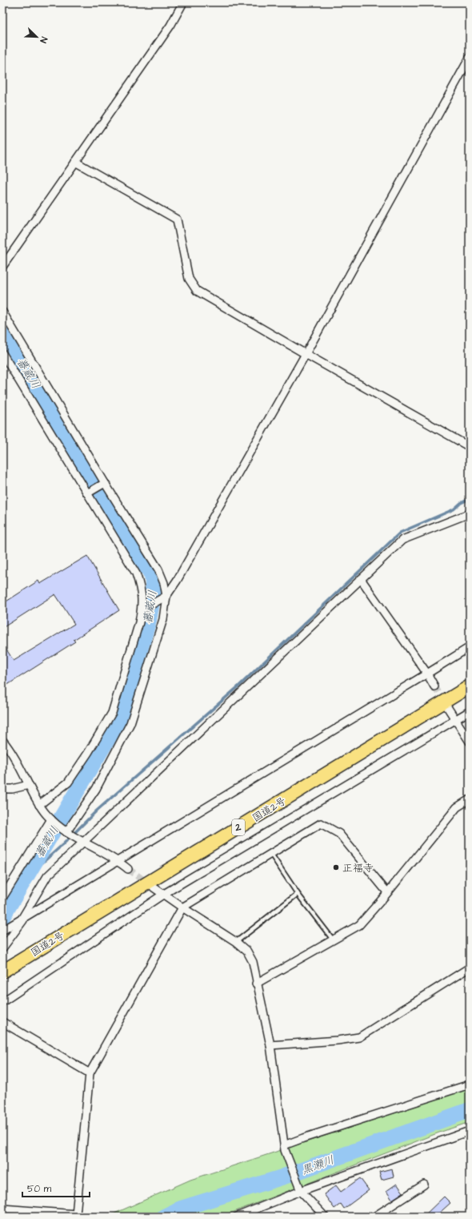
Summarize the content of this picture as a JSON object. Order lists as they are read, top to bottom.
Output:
{
  "streets": {
    "highway": ["国道2号", "2"]
  },
  "water": ["蕃蔵川", "黒瀬川"],
  "places": ["正福寺"],
  "scale_bar": "50 m",
  "north": "bottom right"
}
